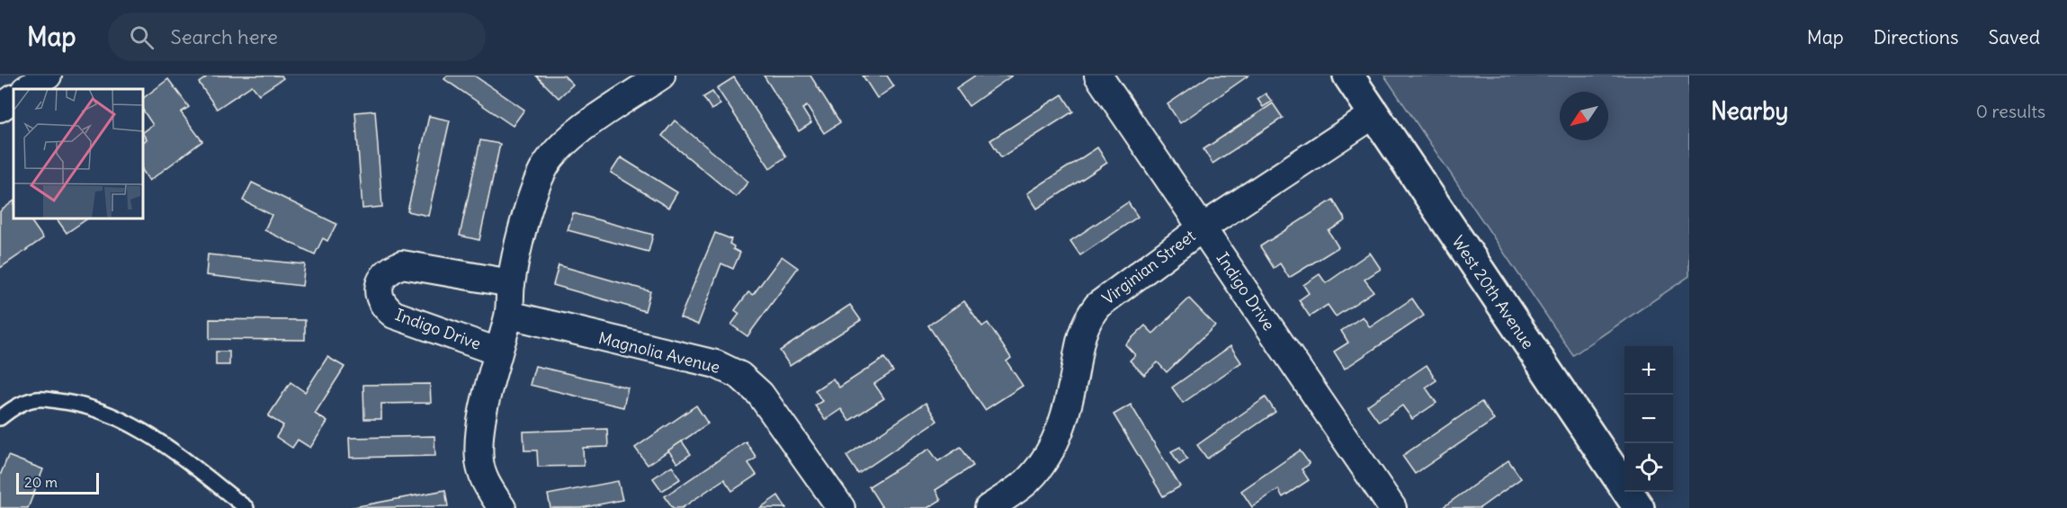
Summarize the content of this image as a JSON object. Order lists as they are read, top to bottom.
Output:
{
  "streets": {
    "main road": ["West 20th Avenue"],
    "street": ["Virginian Street", "Indigo Drive", "Magnolia Avenue"]
  },
  "crossings": [
    ["Virginian Street", "Indigo Drive"],
    ["Virginian Street", "West 20th Avenue"],
    ["Indigo Drive", "Magnolia Avenue"]
  ],
  "scale_bar": "20 m",
  "north": "bottom left",
  "page": {
    "header": "Map",
    "search": "Search here",
    "nav": ["Map", "Directions", "Saved"],
    "heading": ["Nearby", "0 results"],
    "map_buttons": ["+", "−"],
    "scale": "20 m"
  }
}
